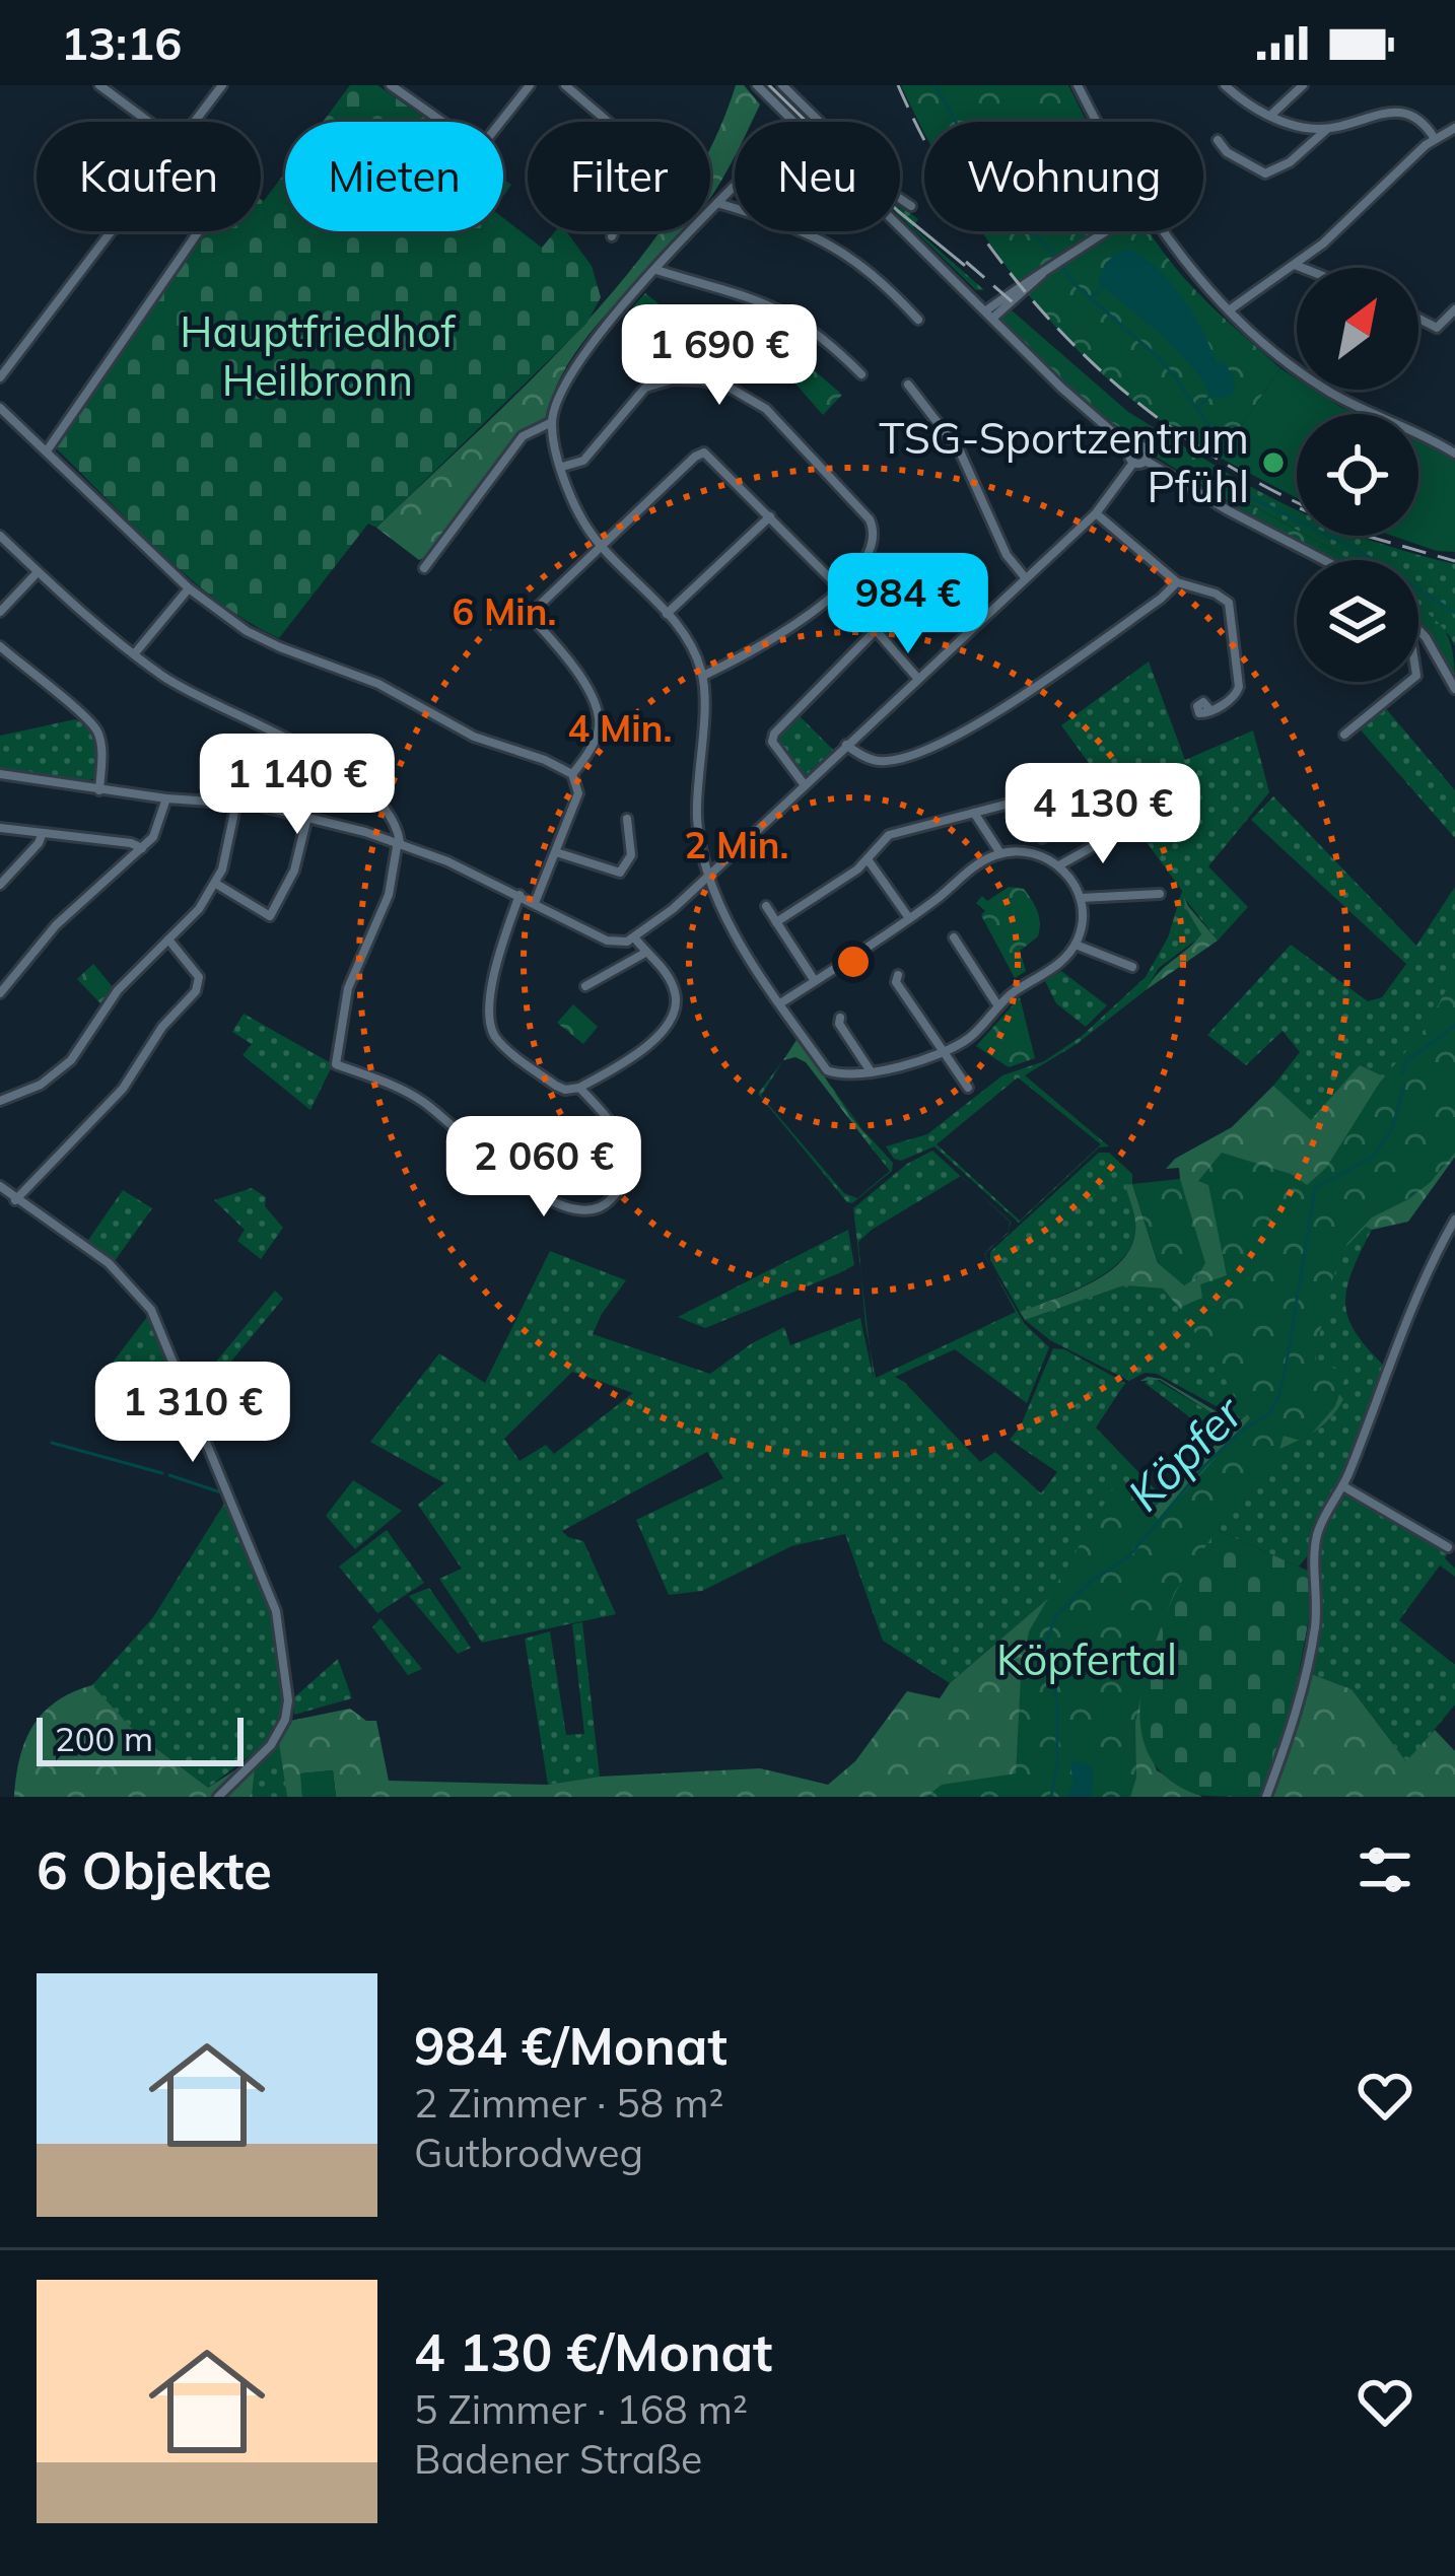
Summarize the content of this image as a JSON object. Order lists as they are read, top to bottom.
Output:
{
  "water": ["Köpfer"],
  "parks": ["Hauptfriedhof Heilbronn", "Köpfertal"],
  "places": ["TSG-Sportzentrum Pfühl"],
  "scale_bar": "200 m",
  "north": "top right",
  "page": {
    "status": "13:16",
    "chip": [
      "Kaufen",
      "Mieten",
      "Filter",
      "Neu",
      "Wohnung"
    ],
    "price": [
      "1 690 €",
      "984 €",
      "1 140 €",
      "4 130 €",
      "2 060 €",
      "1 310 €"
    ],
    "scale": "200 m",
    "heading": "6 Objekte",
    "list": [
      {
        "name": "984 €/Monat",
        "note": "2 Zimmer · 58 m² · Gutbrodweg"
      },
      {
        "name": "4 130 €/Monat",
        "note": "5 Zimmer · 168 m² · Badener Straße"
      }
    ]
  },
  "rings": ["6 Min.", "4 Min.", "2 Min."]
}
